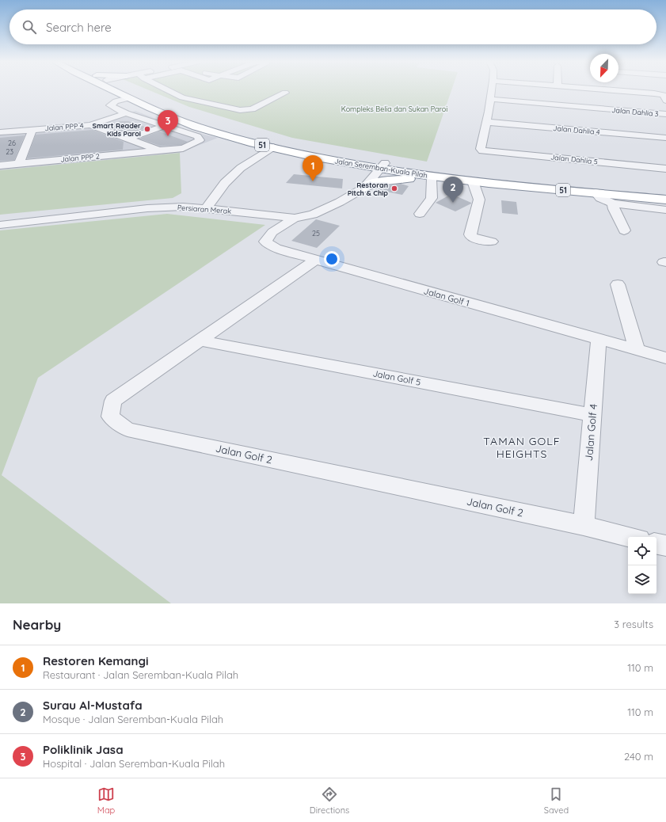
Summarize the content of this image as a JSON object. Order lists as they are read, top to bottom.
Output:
{
  "streets": {
    "highway": ["51", "Jalan Seremban-Kuala Pilah"],
    "street": [
      "Jalan Dahlia 3",
      "Jalan PPP 4",
      "Jalan Dahlia 4",
      "Jalan PPP 2",
      "Jalan Dahlia 5",
      "Persiaran Merak",
      "Jalan Golf 1",
      "Jalan Golf 5",
      "Jalan Golf 4",
      "Jalan Golf 2"
    ]
  },
  "crossings": [
    ["Jalan Dahlia 4", "Jalan Dahlia 5"],
    ["Jalan Seremban-Kuala Pilah", "Persiaran Merak"],
    ["Persiaran Merak", "Jalan Golf 1"],
    ["Jalan Golf 1", "Jalan Golf 4"],
    ["Jalan Golf 1", "Jalan Golf 2"],
    ["Jalan Golf 5", "Jalan Golf 4"],
    ["Jalan Golf 5", "Jalan Golf 2"],
    ["Jalan Golf 4", "Jalan Golf 2"]
  ],
  "districts": ["TAMAN GOLF HEIGHTS"],
  "parks": ["Kompleks Belia dan Sukan Paroi"],
  "places": ["Smart Reader Kids Paroi", "Restoran Pitch & Chip"],
  "house_numbers": ["26", "23", "25"],
  "north": "bottom left",
  "page": {
    "search": "Search here",
    "pins": ["3", "1", "2"],
    "heading": ["Nearby", "3 results"],
    "list": [
      {
        "mark": "1",
        "name": "Restoren Kemangi",
        "note": "Restaurant · Jalan Seremban-Kuala Pilah",
        "value": "110 m"
      },
      {
        "mark": "2",
        "name": "Surau Al-Mustafa",
        "note": "Mosque · Jalan Seremban-Kuala Pilah",
        "value": "110 m"
      },
      {
        "mark": "3",
        "name": "Poliklinik Jasa",
        "note": "Hospital · Jalan Seremban-Kuala Pilah",
        "value": "240 m"
      }
    ],
    "nav": ["Map", "Directions", "Saved"]
  }
}
